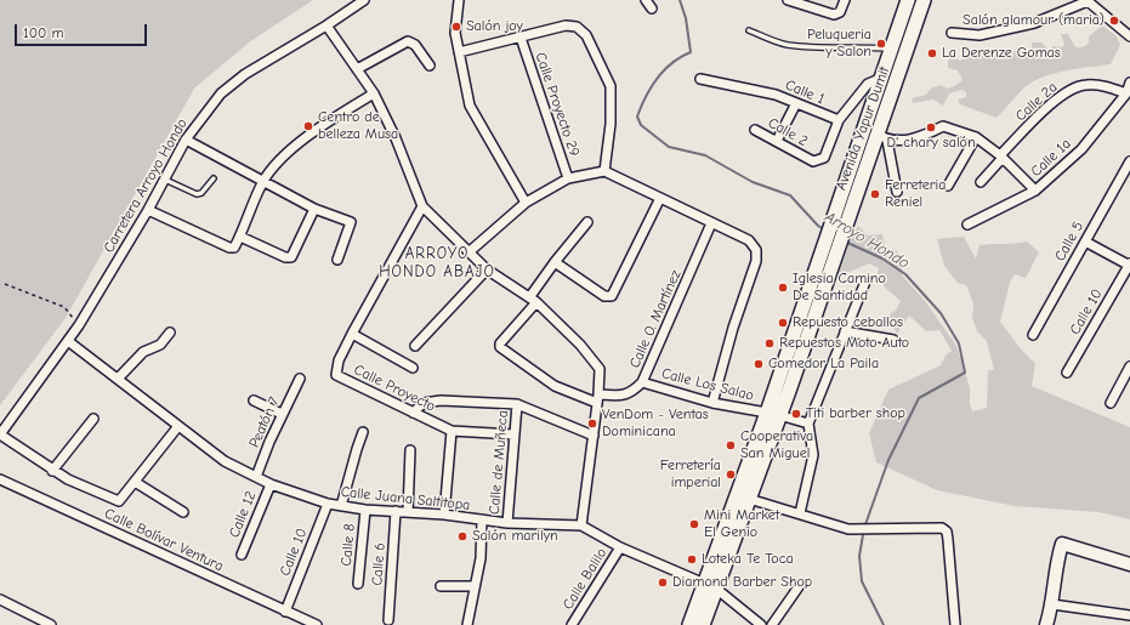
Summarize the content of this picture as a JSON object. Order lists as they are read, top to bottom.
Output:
{
  "streets": {
    "main road": ["Avenida Yapur Dumit"],
    "street": [
      "Calle 1",
      "Calle 2a",
      "Calle Proyecto 29",
      "Calle 2",
      "Calle 1a",
      "Carretera Arroyo Hondo",
      "Calle 5",
      "Calle 10",
      "Calle O. Martínez",
      "Calle Los Salao",
      "Calle Proyecto",
      "Peatón 7",
      "Calle de Muñeca",
      "Calle Juana Saltitopa",
      "Calle 12",
      "Calle Bolívar Ventura",
      "Calle 8",
      "Calle 6",
      "Calle Balilo"
    ]
  },
  "crossings": [
    ["Calle 1", "Calle 2"],
    ["Calle 2a", "Calle 1a"],
    ["Avenida Yapur Dumit", "Calle Los Salao"],
    ["Avenida Yapur Dumit", "Calle Juana Saltitopa"],
    ["Carretera Arroyo Hondo", "Calle Juana Saltitopa"],
    ["Calle 10", "Calle Juana Saltitopa"],
    ["Calle 10", "Calle Bolívar Ventura"],
    ["Calle O. Martínez", "Calle Los Salao"],
    ["Calle Proyecto", "Calle de Muñeca"],
    ["Peatón 7", "Calle Juana Saltitopa"],
    ["Calle de Muñeca", "Calle Juana Saltitopa"],
    ["Calle Juana Saltitopa", "Calle 12"],
    ["Calle Juana Saltitopa", "Calle 8"],
    ["Calle Juana Saltitopa", "Calle 6"],
    ["Calle Juana Saltitopa", "Calle Balilo"]
  ],
  "districts": ["ARROYO HONDO ABAJO"],
  "water": ["Arroyo Hondo"],
  "places": [
    "Salón glamour (maria)",
    "Salón joy",
    "Peluqueria y Salon",
    "La Derenze Gomas",
    "Centro de belleza Musa",
    "D' chary salón",
    "Ferreteria Reniel",
    "Iglesia Camino De Santidad",
    "Repuesto ceballos",
    "Repuestos Moto Auto",
    "Comedor La Paila",
    "Titi barber shop",
    "VenDom - Ventas Dominicana",
    "Cooperativa San Miguel",
    "Ferretería imperial",
    "Mini Market El Genio",
    "Salón marilyn",
    "Loteka Te Toca",
    "Diamond Barber Shop"
  ],
  "scale_bar": "100 m"
}
